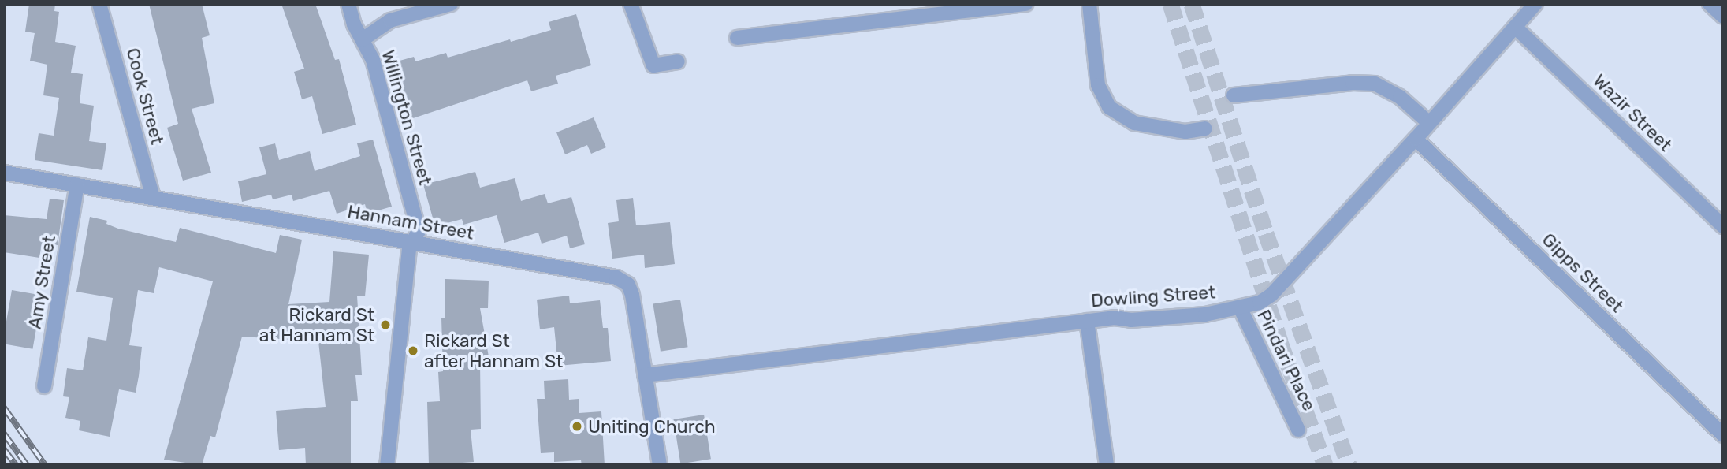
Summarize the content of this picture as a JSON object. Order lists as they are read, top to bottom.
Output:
{
  "streets": {
    "street": [
      "Cook Street",
      "Wazir Street",
      "Willington Street",
      "Hannam Street",
      "Gipps Street",
      "Amy Street",
      "Dowling Street",
      "Pindari Place"
    ]
  },
  "crossings": [
    ["Cook Street", "Hannam Street"],
    ["Wazir Street", "Dowling Street"],
    ["Willington Street", "Hannam Street"],
    ["Hannam Street", "Amy Street"],
    ["Hannam Street", "Dowling Street"],
    ["Gipps Street", "Dowling Street"],
    ["Dowling Street", "Pindari Place"]
  ],
  "places": ["Rickard St at Hannam St", "Rickard St after Hannam St", "Uniting Church"]
}
